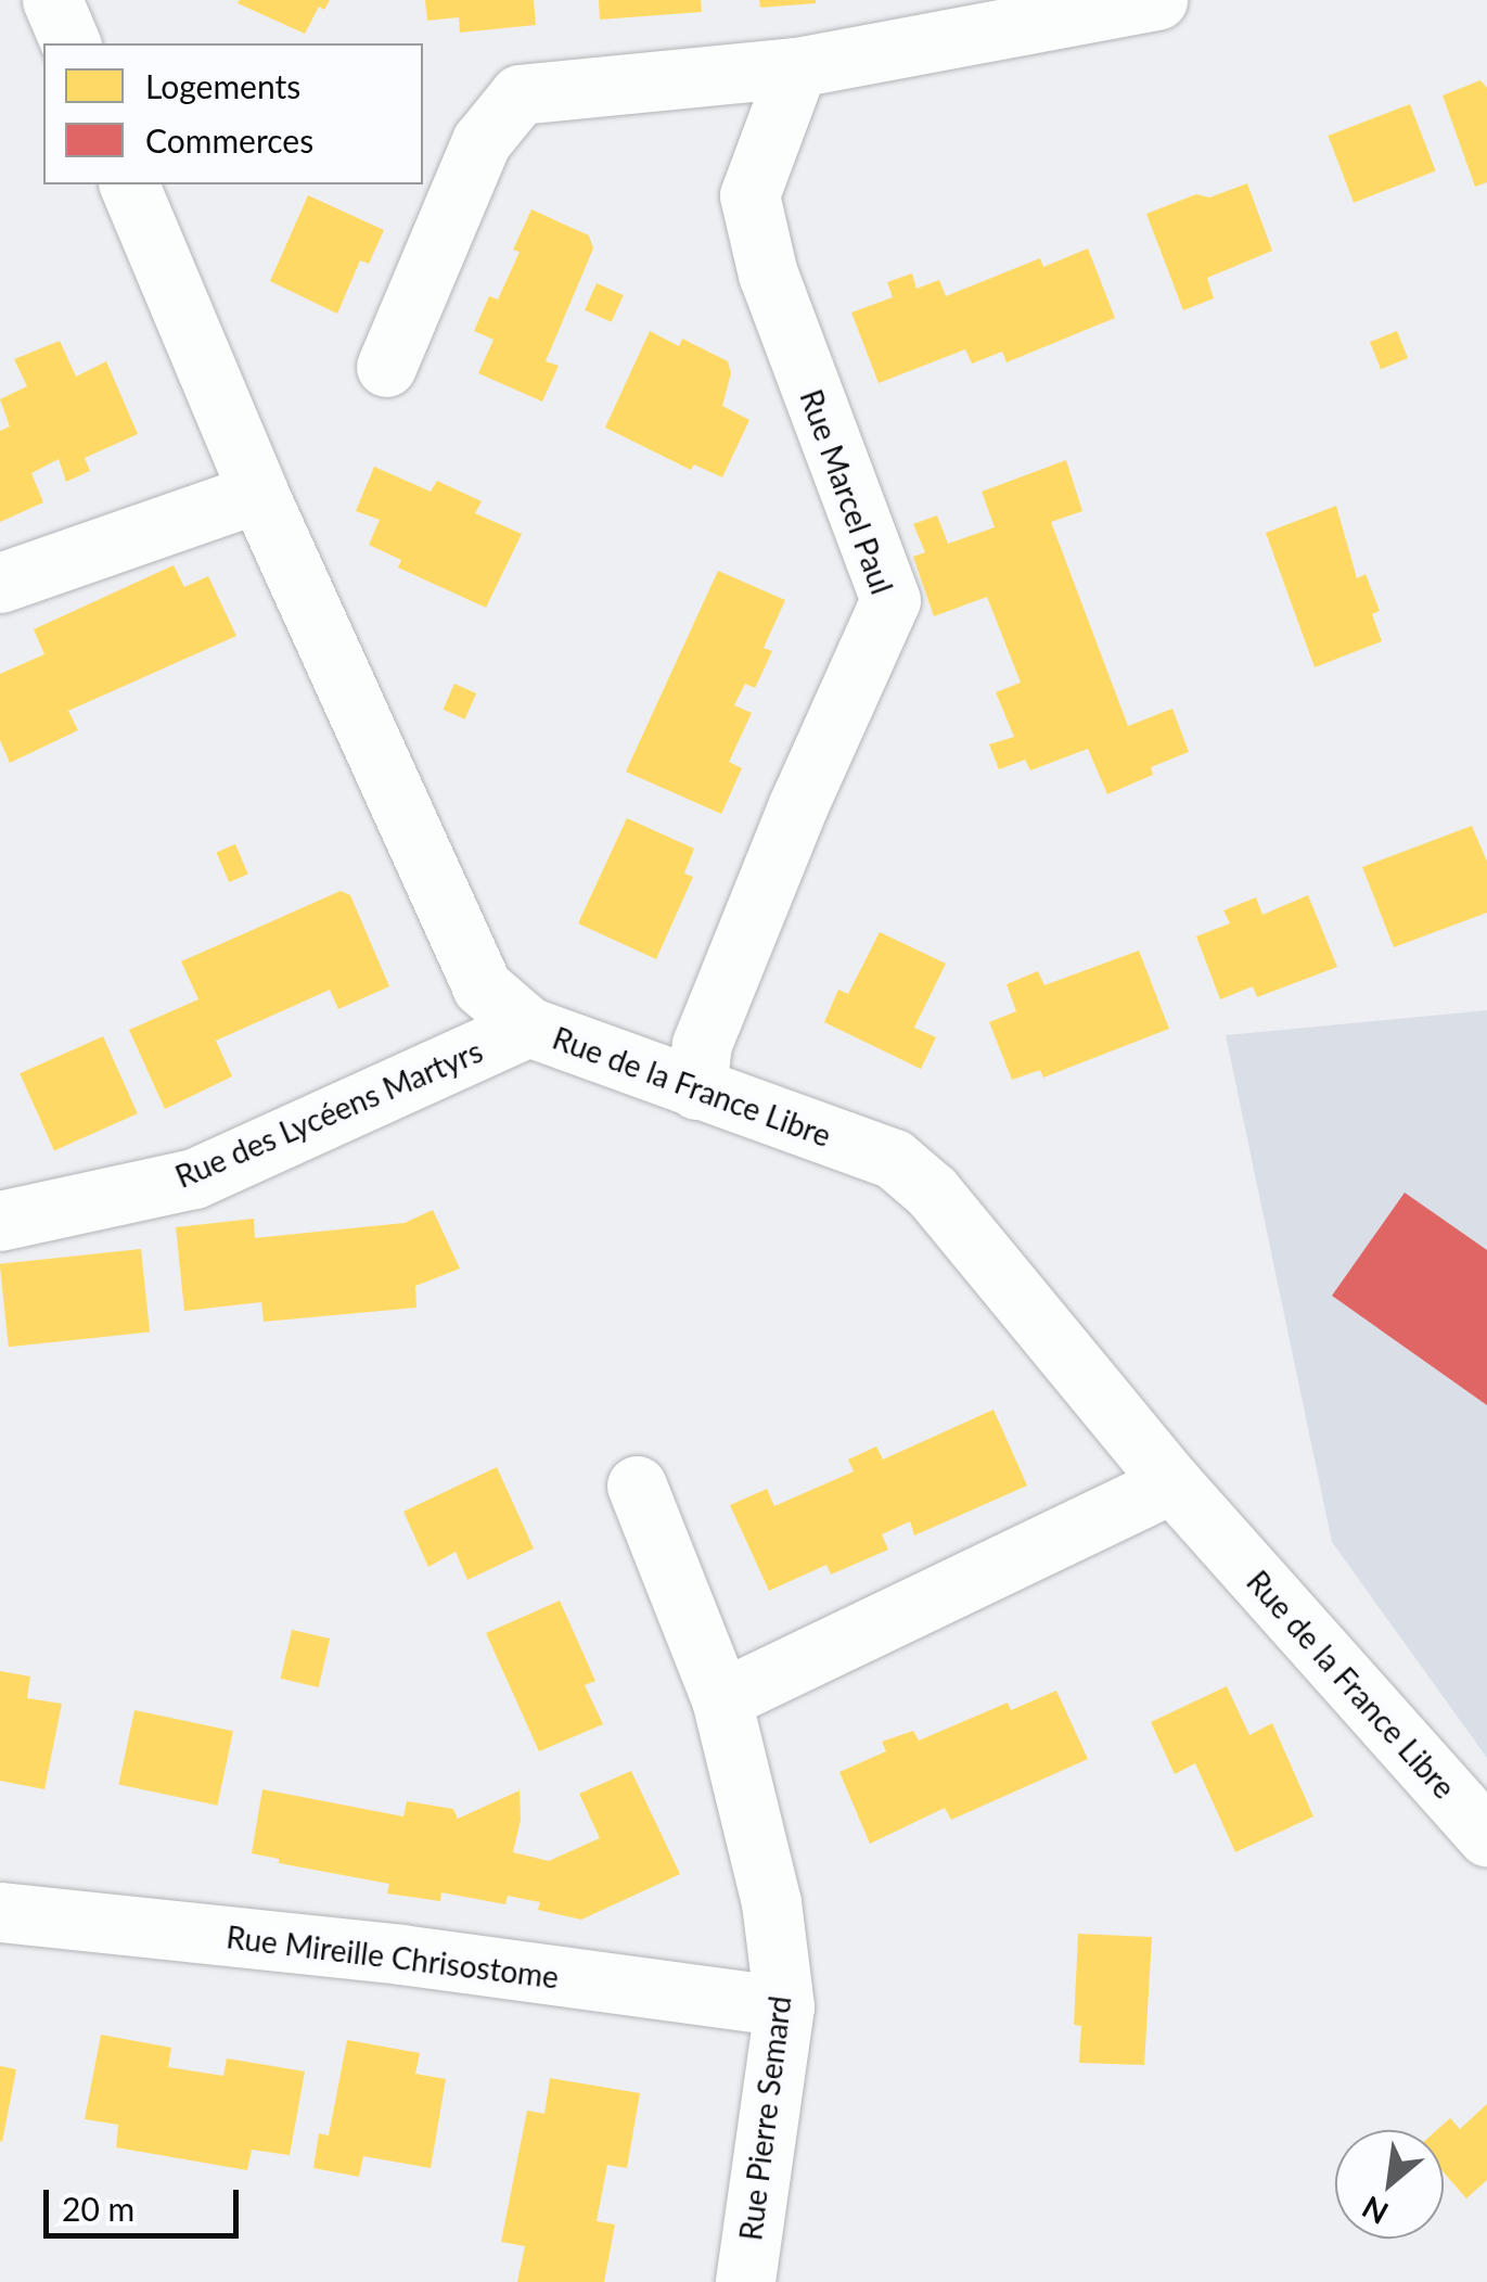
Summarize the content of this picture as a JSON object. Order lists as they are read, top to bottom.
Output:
{
  "streets": {
    "street": [
      "Rue Marcel Paul",
      "Rue de la France Libre",
      "Rue des Lycéens Martyrs",
      "Rue Mireille Chrisostome",
      "Rue Pierre Semard"
    ]
  },
  "crossings": [
    ["Rue Marcel Paul", "Rue de la France Libre"],
    ["Rue de la France Libre", "Rue des Lycéens Martyrs"],
    ["Rue Mireille Chrisostome", "Rue Pierre Semard"]
  ],
  "legend": ["Logements", "Commerces"],
  "scale_bar": "20 m",
  "north": "bottom left"
}
